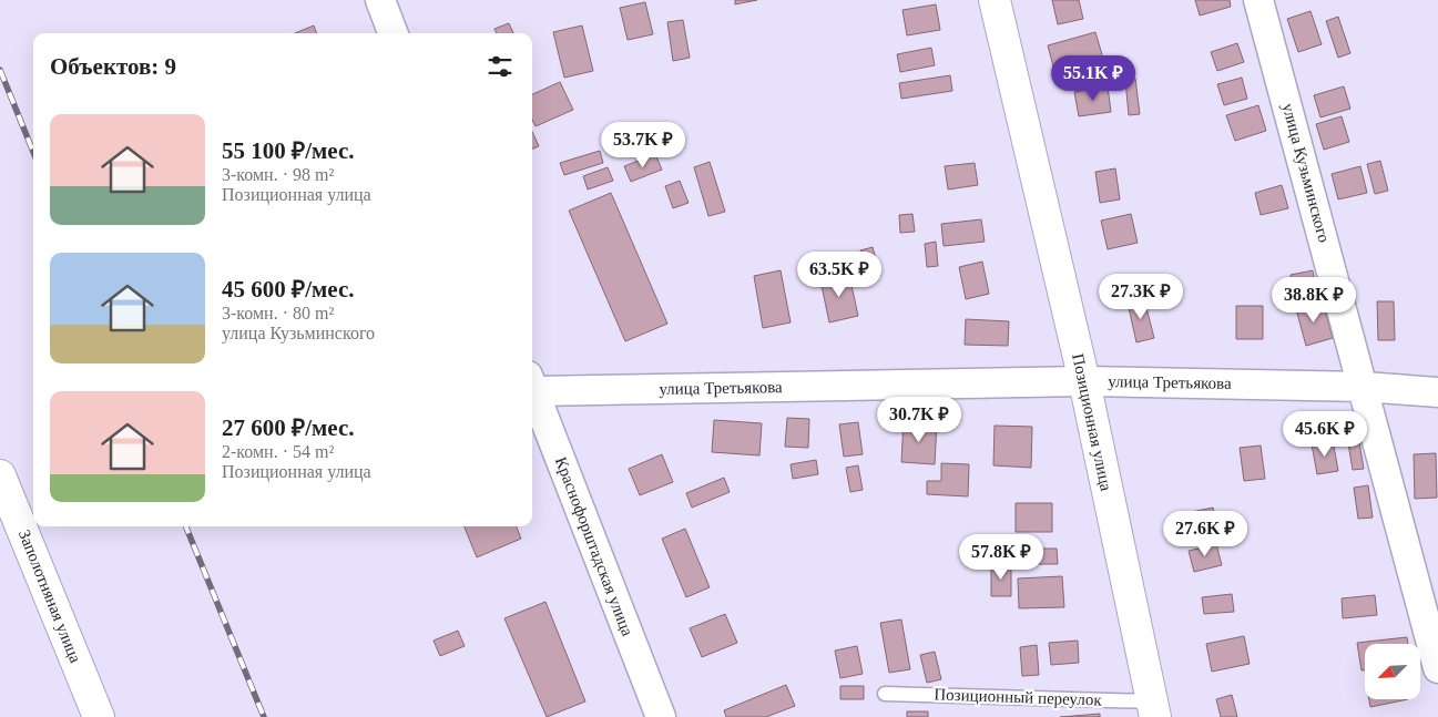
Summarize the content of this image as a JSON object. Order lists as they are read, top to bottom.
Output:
{
  "streets": {
    "street": [
      "улица Кузьминского",
      "улица Третьякова",
      "Позиционная улица",
      "Краснофорштадская улица",
      "Заполотняная улица"
    ],
    "lane": ["Позиционный переулок"]
  },
  "crossings": [
    ["улица Кузьминского", "улица Третьякова"],
    ["улица Третьякова", "Позиционная улица"],
    ["Позиционная улица", "Позиционный переулок"]
  ],
  "north": "bottom left",
  "page": {
    "heading": "Объектов: 9",
    "price": [
      "55.1K ₽",
      "53.7K ₽",
      "63.5K ₽",
      "27.3K ₽",
      "38.8K ₽",
      "30.7K ₽",
      "45.6K ₽",
      "27.6K ₽",
      "57.8K ₽"
    ],
    "list": [
      {
        "name": "55 100 ₽/мес.",
        "note": "3-комн. · 98 m² · Позиционная улица"
      },
      {
        "name": "45 600 ₽/мес.",
        "note": "3-комн. · 80 m² · улица Кузьминского"
      },
      {
        "name": "27 600 ₽/мес.",
        "note": "2-комн. · 54 m² · Позиционная улица"
      }
    ]
  }
}
